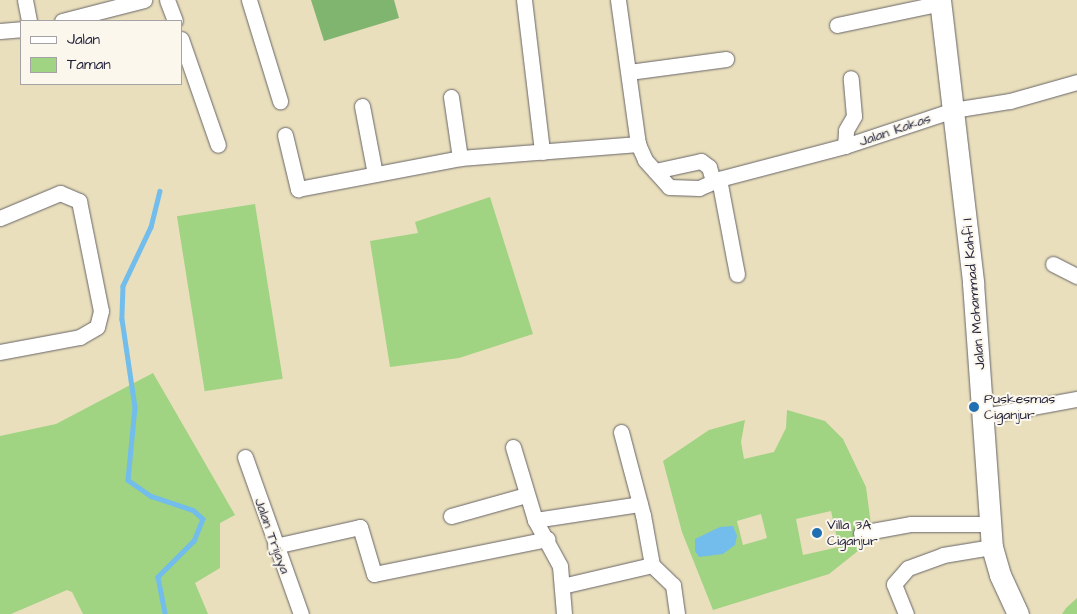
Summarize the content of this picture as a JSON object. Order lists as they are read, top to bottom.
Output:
{
  "streets": {
    "main road": ["Jalan Mohammad Kahfi I"],
    "street": ["Jalan Kakas", "Jalan Trijaya"]
  },
  "crossings": [
    ["Jalan Kakas", "Jalan Mohammad Kahfi I"]
  ],
  "places": ["Puskesmas Ciganjur", "Villa 3A Ciganjur"],
  "legend": ["Jalan", "Taman"]
}
